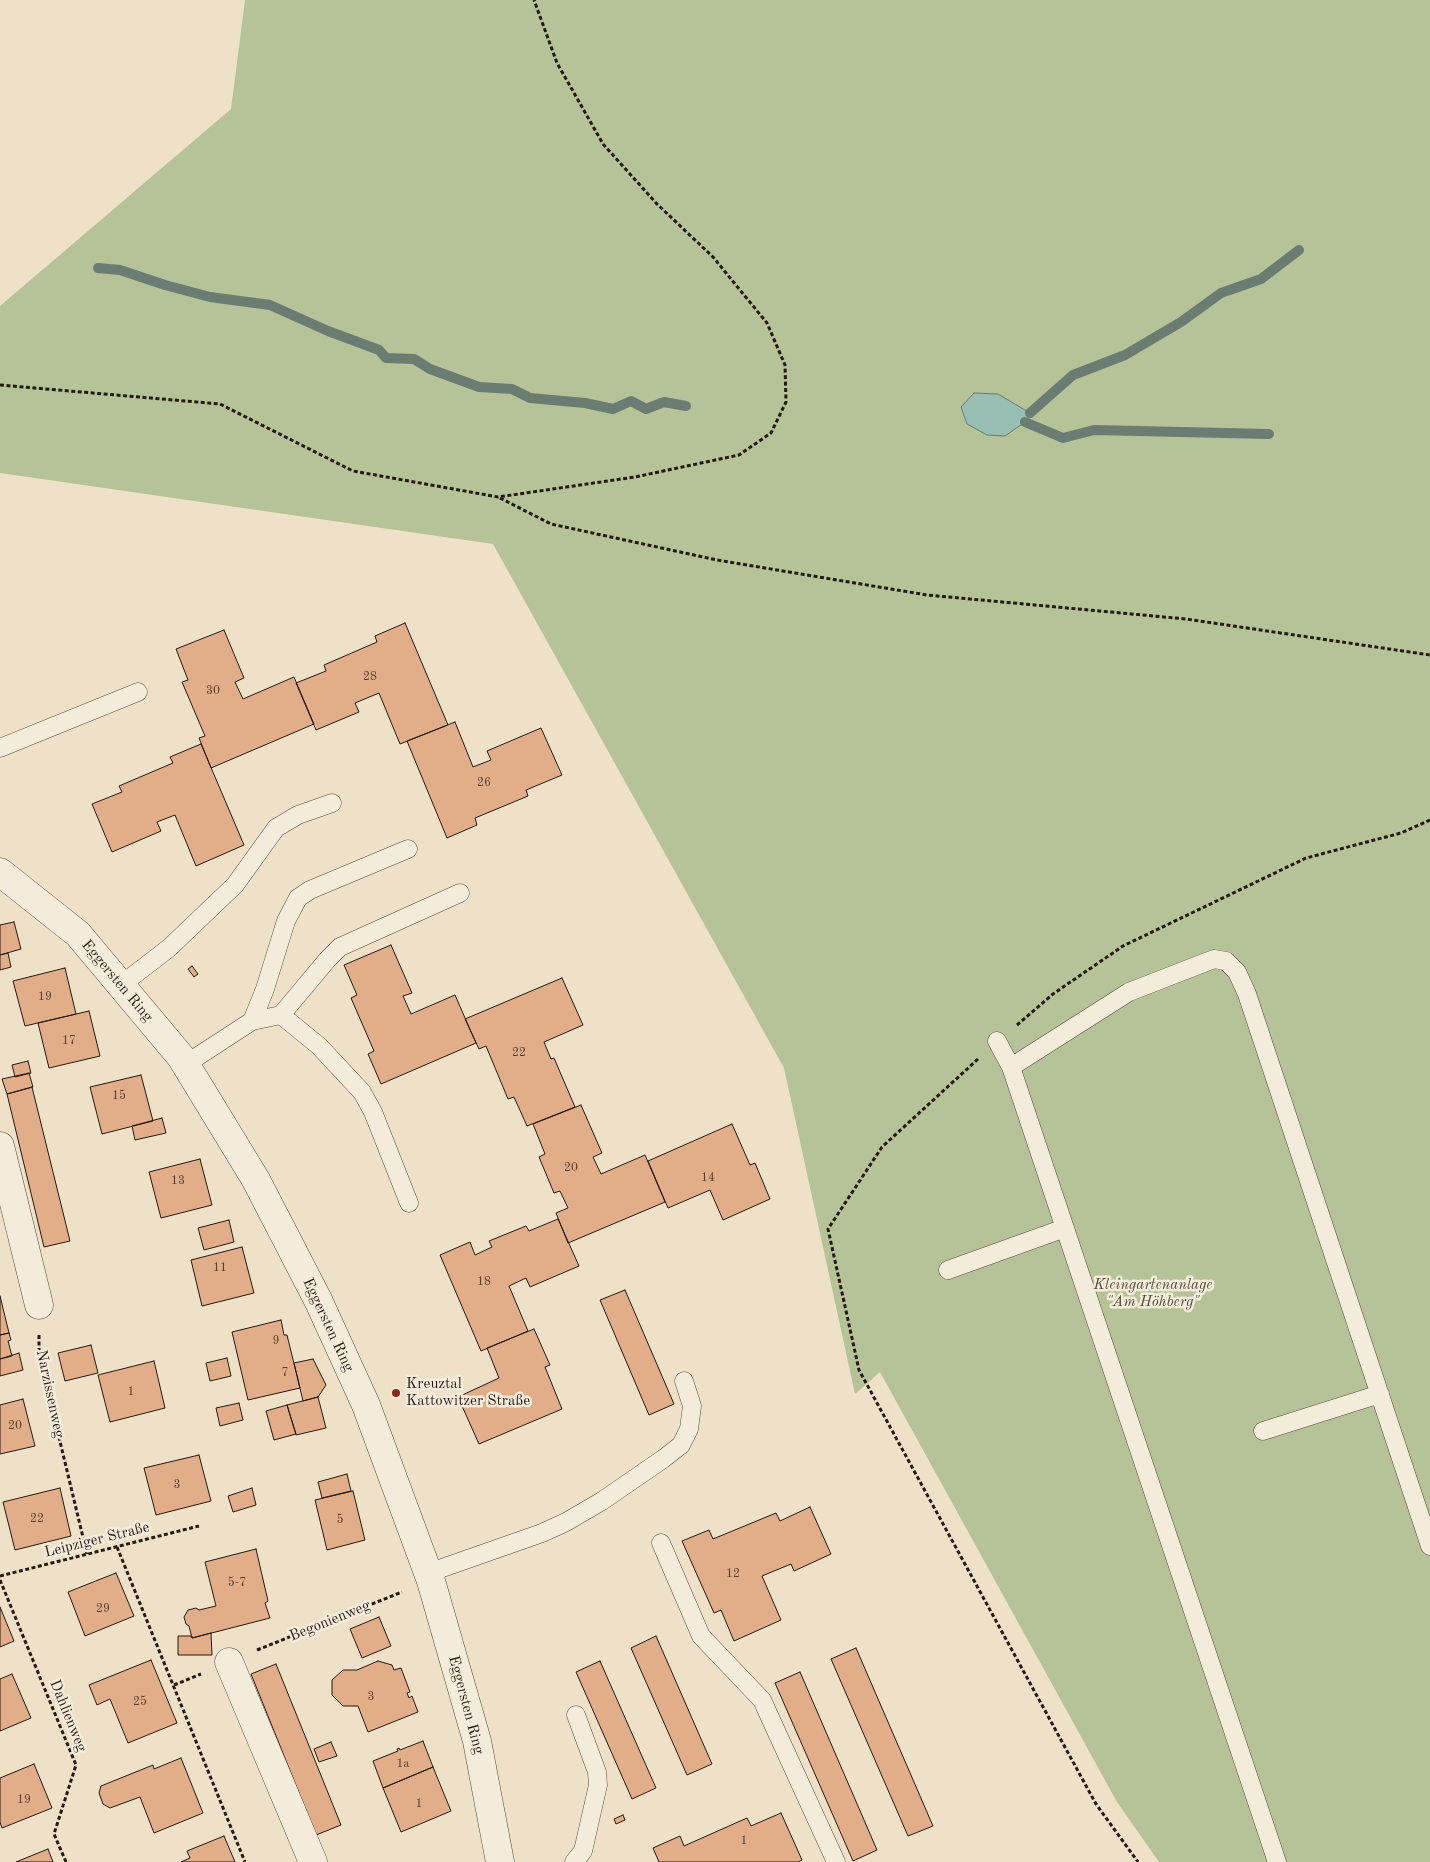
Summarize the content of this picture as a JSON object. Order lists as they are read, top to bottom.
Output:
{
  "streets": {
    "street": ["Eggersten Ring"],
    "path": [
      "Narzissenweg",
      "Leipziger Straße",
      "Begonienweg",
      "Dahlienweg"
    ]
  },
  "crossings": [
    ["Eggersten Ring", "Begonienweg"],
    ["Narzissenweg", "Leipziger Straße"]
  ],
  "parks": ["Kleingartenanlage \"Am Höhberg\""],
  "places": ["Kreuztal Kattowitzer Straße"],
  "house_numbers": [
    "28",
    "30",
    "26",
    "19",
    "17",
    "22",
    "15",
    "20",
    "14",
    "13",
    "11",
    "18",
    "9",
    "7",
    "1",
    "20",
    "3",
    "22",
    "5",
    "12",
    "5-7",
    "29",
    "3",
    "25",
    "1a",
    "19",
    "1",
    "1"
  ]
}
